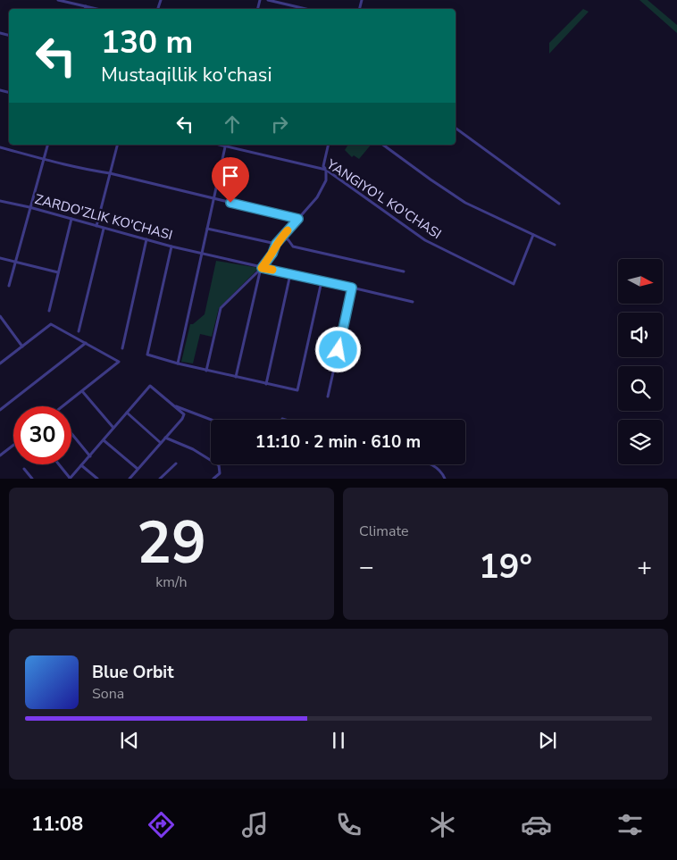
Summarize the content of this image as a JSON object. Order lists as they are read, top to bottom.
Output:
{
  "streets": {
    "street": ["YANGIYO'L KO'CHASI", "ZARDO'ZLIK KO'CHASI"]
  },
  "north": "right",
  "page": {
    "turn": ["130 m", "Mustaqillik ko'chasi"],
    "limit": "30",
    "trip": "11:10 · 2 min · 610 m",
    "tile": [
      ["29", "km/h"],
      "Climate"
    ],
    "heat": ["−", "19°", "+"],
    "song": ["Blue Orbit", "Sona"],
    "tabs": "11:08"
  }
}
